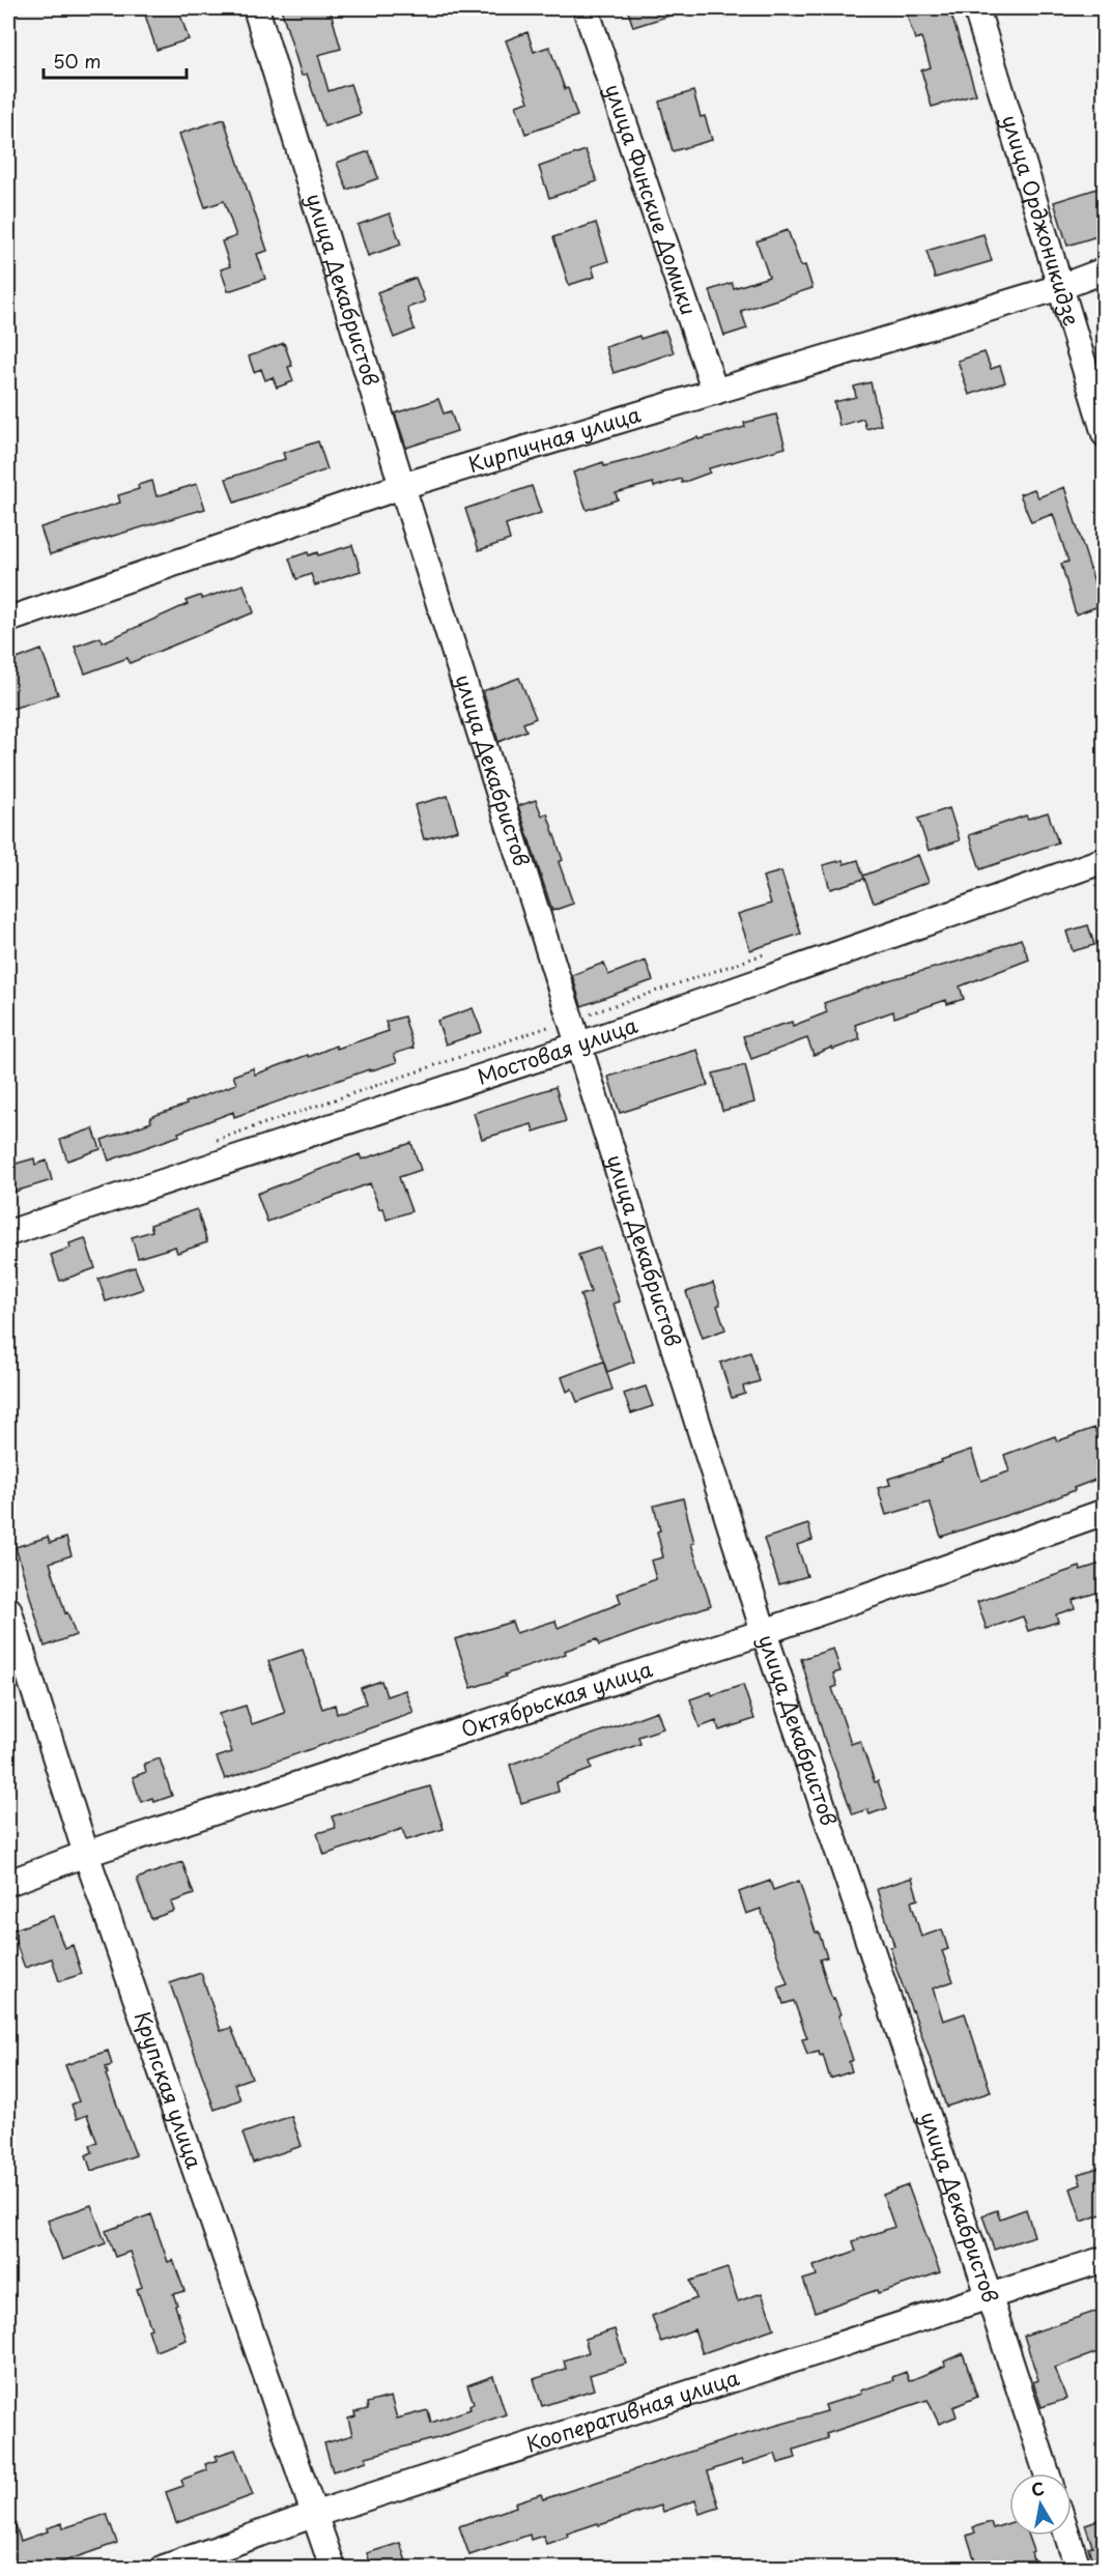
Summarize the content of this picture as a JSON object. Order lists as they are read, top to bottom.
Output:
{
  "streets": {
    "street": [
      "улица Финские Домики",
      "улица Орджоникидзе",
      "улица Декабристов",
      "Кирпичная улица",
      "Мостовая улица",
      "Октябрьская улица",
      "Крупская улица",
      "Кооперативная улица"
    ]
  },
  "crossings": [
    ["улица Финские Домики", "Кирпичная улица"],
    ["улица Орджоникидзе", "Кирпичная улица"],
    ["улица Декабристов", "Кирпичная улица"],
    ["улица Декабристов", "Мостовая улица"],
    ["улица Декабристов", "Октябрьская улица"],
    ["улица Декабристов", "Кооперативная улица"],
    ["Октябрьская улица", "Крупская улица"],
    ["Крупская улица", "Кооперативная улица"]
  ],
  "scale_bar": "50 m",
  "north": "top"
}
